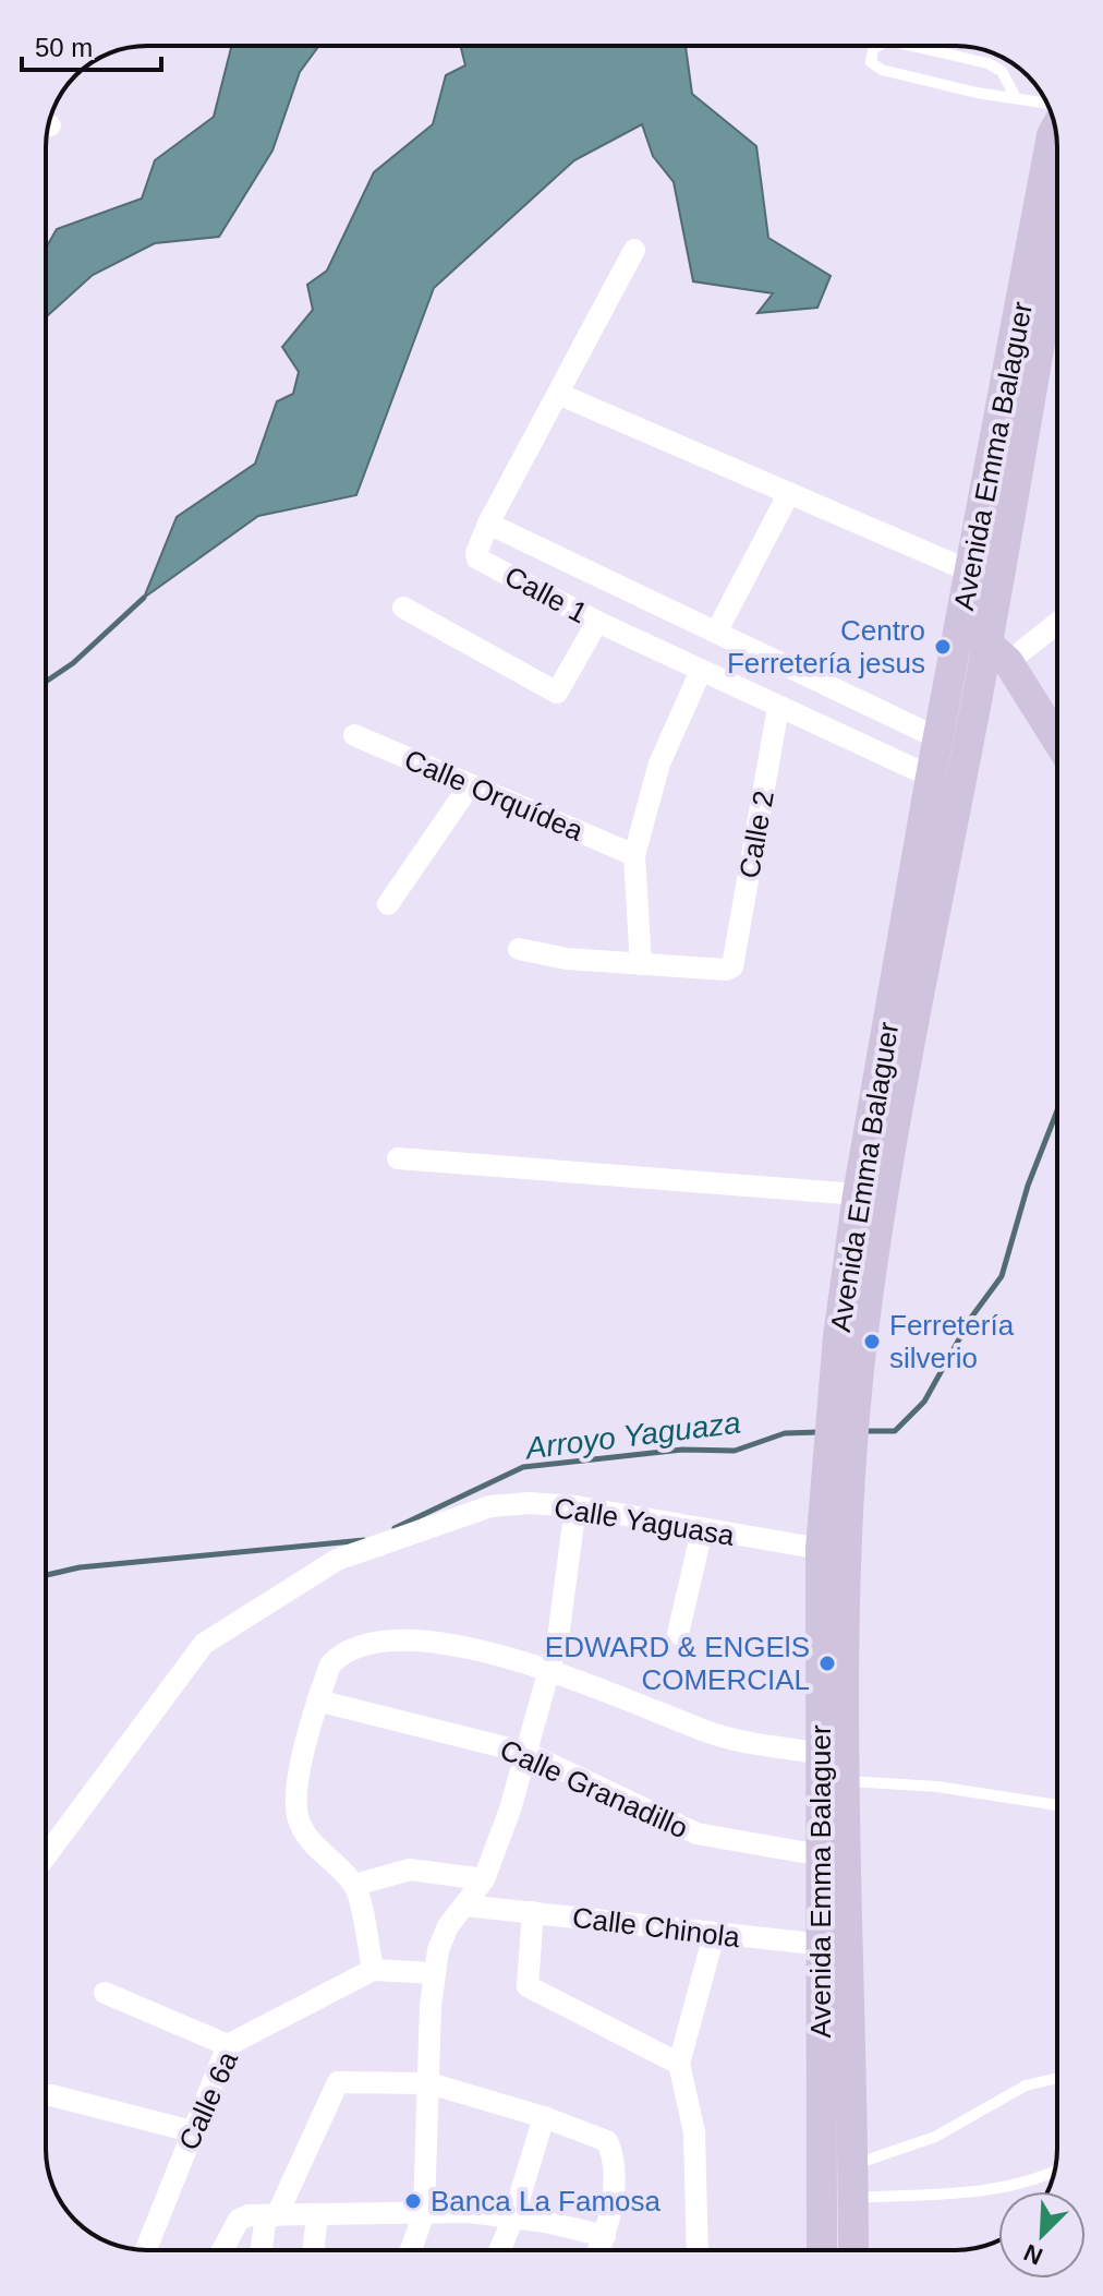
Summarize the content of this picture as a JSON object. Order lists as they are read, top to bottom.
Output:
{
  "streets": {
    "street": [
      "Avenida Emma Balaguer",
      "Calle 1",
      "Calle Orquídea",
      "Calle 2",
      "Calle Yaguasa",
      "Calle Granadillo",
      "Calle Chinola",
      "Calle 6a"
    ]
  },
  "crossings": [
    ["Avenida Emma Balaguer", "Calle 1"],
    ["Avenida Emma Balaguer", "Calle Yaguasa"],
    ["Avenida Emma Balaguer", "Calle Granadillo"],
    ["Avenida Emma Balaguer", "Calle Chinola"],
    ["Calle 1", "Calle 2"]
  ],
  "water": ["Arroyo Yaguaza"],
  "places": [
    "Centro Ferretería jesus",
    "Ferretería silverio",
    "EDWARD & ENGElS COMERCIAL",
    "Banca La Famosa"
  ],
  "scale_bar": "50 m",
  "north": "bottom left"
}
